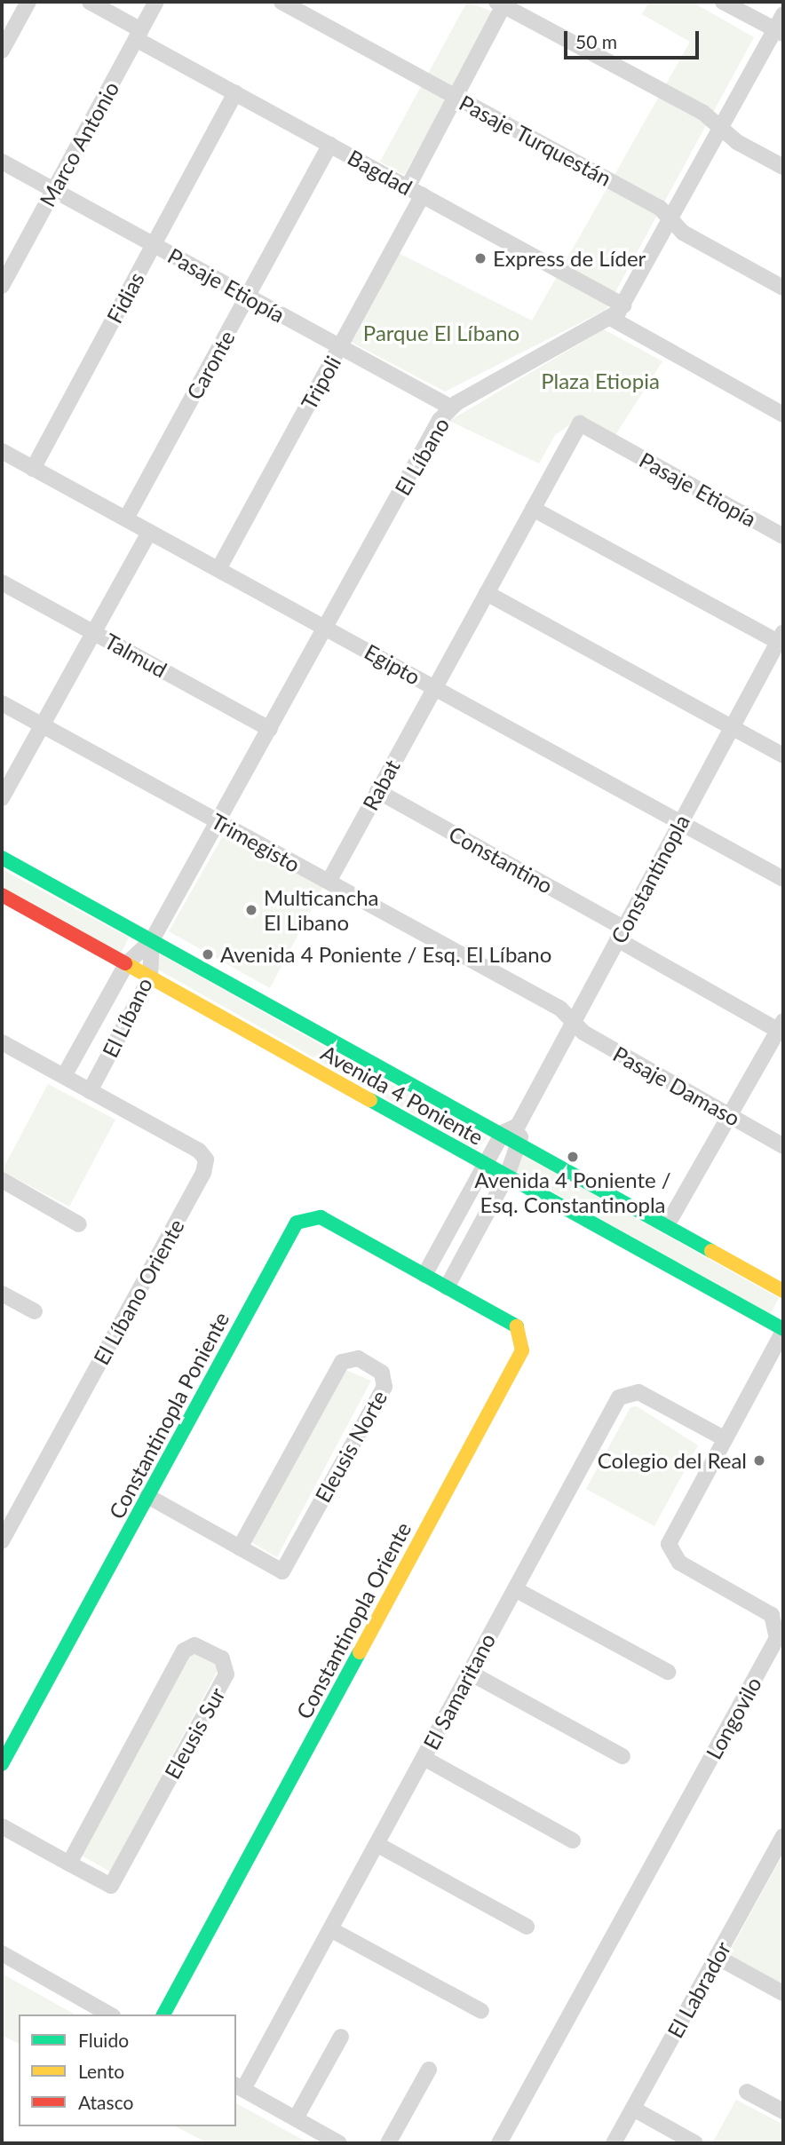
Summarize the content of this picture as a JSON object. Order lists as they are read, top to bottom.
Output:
{
  "streets": {
    "street": [
      "Pasaje Turquestán",
      "Marco Antonio",
      "Bagdad",
      "Pasaje Etiopía",
      "Fidias",
      "Caronte",
      "Tripoli",
      "El Líbano",
      "Talmud",
      "Egipto",
      "Rabat",
      "Trimegisto",
      "Constantino",
      "Constantinopla",
      "Pasaje Damaso",
      "Avenida 4 Poniente",
      "El Líbano Oriente",
      "Constantinopla Poniente",
      "Eleusis Norte",
      "Constantinopla Oriente",
      "El Samaritano",
      "Longovilo",
      "Eleusis Sur",
      "El Labrador"
    ]
  },
  "crossings": [
    ["Pasaje Turquestán", "El Líbano"],
    ["Marco Antonio", "Bagdad"],
    ["Marco Antonio", "Pasaje Etiopía"],
    ["Bagdad", "Fidias"],
    ["Bagdad", "Caronte"],
    ["Bagdad", "Tripoli"],
    ["Bagdad", "El Líbano"],
    ["Pasaje Etiopía", "Fidias"],
    ["Pasaje Etiopía", "Caronte"],
    ["Pasaje Etiopía", "Tripoli"],
    ["Pasaje Etiopía", "El Líbano"],
    ["Pasaje Etiopía", "Rabat"],
    ["Fidias", "Egipto"],
    ["Caronte", "Egipto"],
    ["Tripoli", "Egipto"],
    ["El Líbano", "Talmud"],
    ["El Líbano", "Egipto"],
    ["El Líbano", "Trimegisto"],
    ["El Líbano", "Avenida 4 Poniente"],
    ["El Líbano", "El Líbano Oriente"],
    ["Egipto", "Rabat"],
    ["Egipto", "Constantinopla"],
    ["Rabat", "Trimegisto"],
    ["Rabat", "Constantino"],
    ["Trimegisto", "Constantinopla"],
    ["Trimegisto", "Pasaje Damaso"],
    ["Constantino", "Constantinopla"],
    ["Constantinopla", "Pasaje Damaso"],
    ["Avenida 4 Poniente", "Longovilo"],
    ["Constantinopla Poniente", "Eleusis Norte"],
    ["Constantinopla Poniente", "Constantinopla Oriente"],
    ["El Samaritano", "Longovilo"]
  ],
  "parks": ["Parque El Líbano", "Plaza Etiopia"],
  "places": [
    "Express de Líder",
    "Multicancha El Libano",
    "Avenida 4 Poniente / Esq. El Líbano",
    "Avenida 4 Poniente / Esq. Constantinopla",
    "Colegio del Real"
  ],
  "legend": ["Fluido", "Lento", "Atasco"],
  "scale_bar": "50 m"
}
